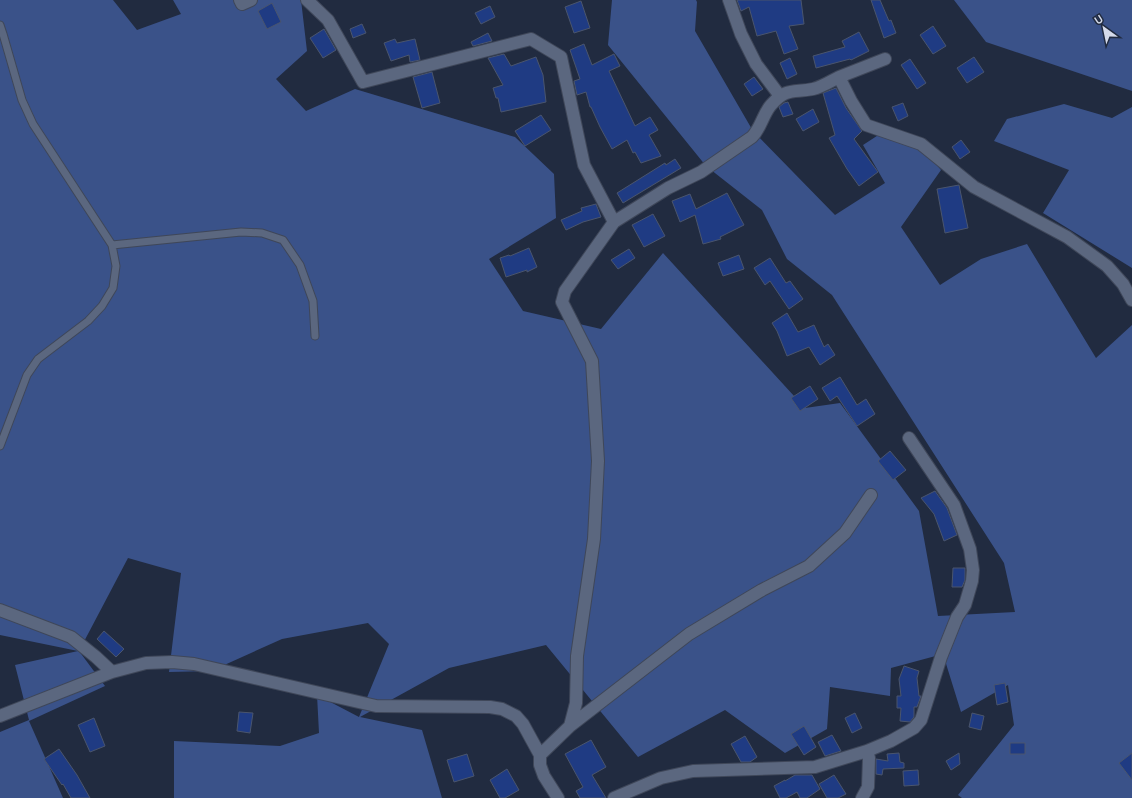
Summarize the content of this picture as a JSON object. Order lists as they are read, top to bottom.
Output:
{
  "north": "top left"
}
